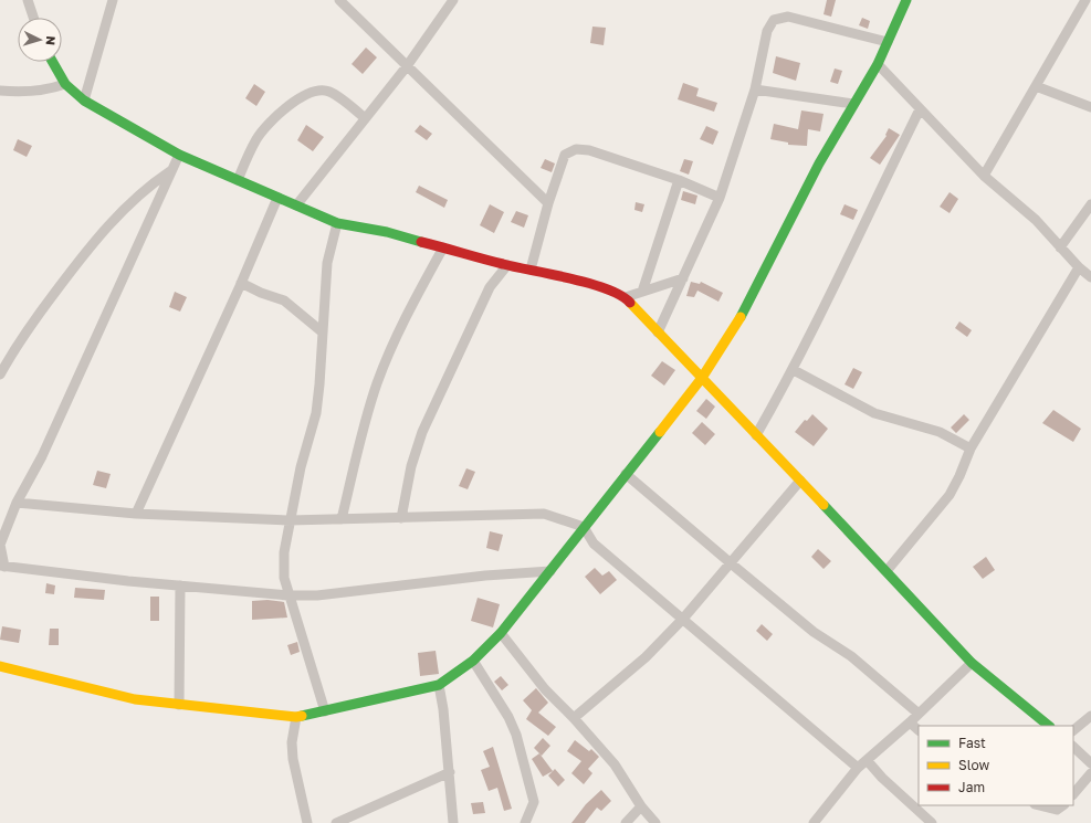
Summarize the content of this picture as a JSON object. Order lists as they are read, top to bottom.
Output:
{
  "legend": ["Fast", "Slow", "Jam"],
  "north": "right"
}
